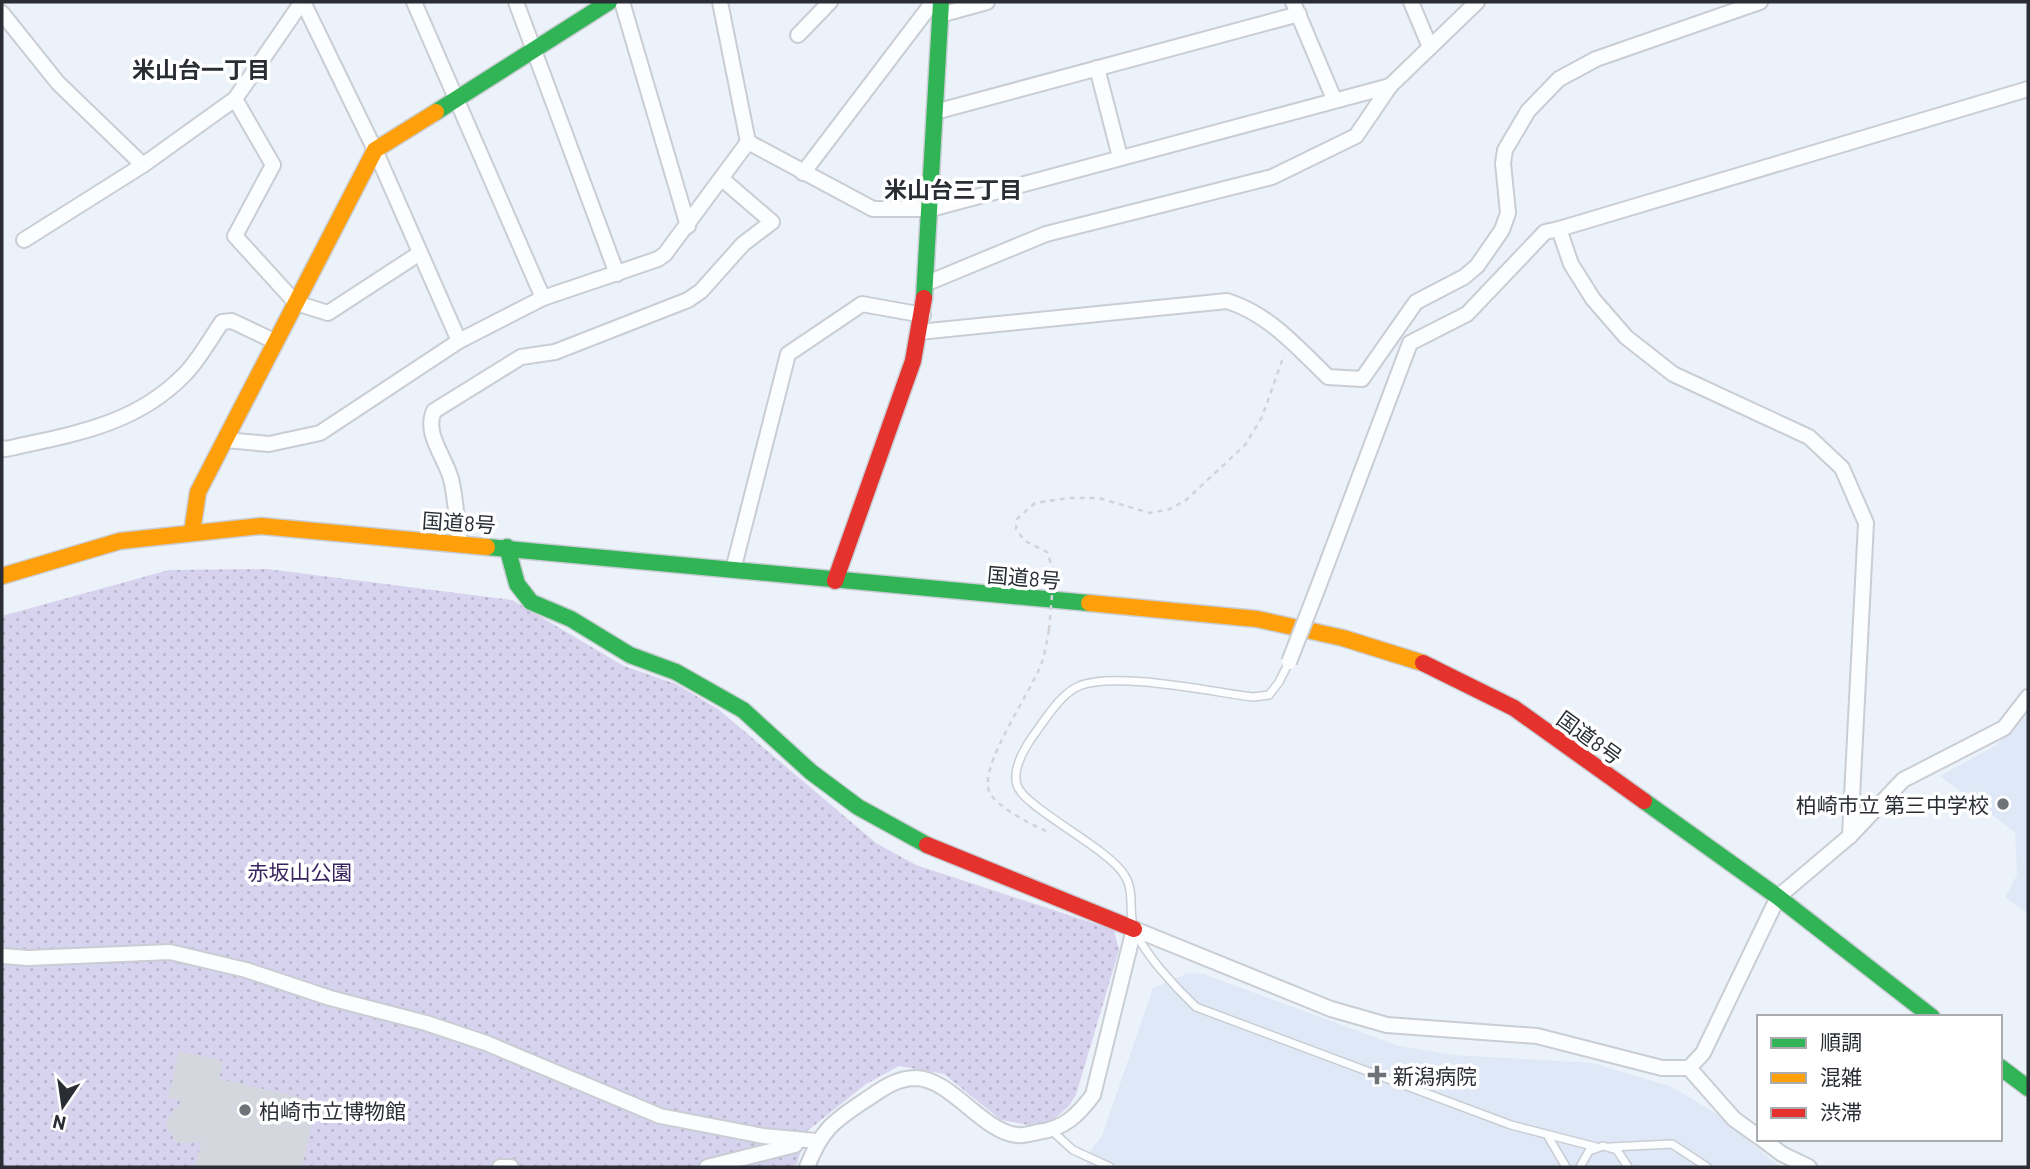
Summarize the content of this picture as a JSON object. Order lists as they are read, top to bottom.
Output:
{
  "streets": {
    "main road": ["国道8号"]
  },
  "districts": ["米山台一丁目", "米山台三丁目"],
  "parks": ["赤坂山公園"],
  "places": {
    "other": ["柏崎市立 第三中学校", "柏崎市立博物館"],
    "health": ["新潟病院"]
  },
  "legend": ["順調", "混雑", "渋滞"],
  "north": "bottom"
}
